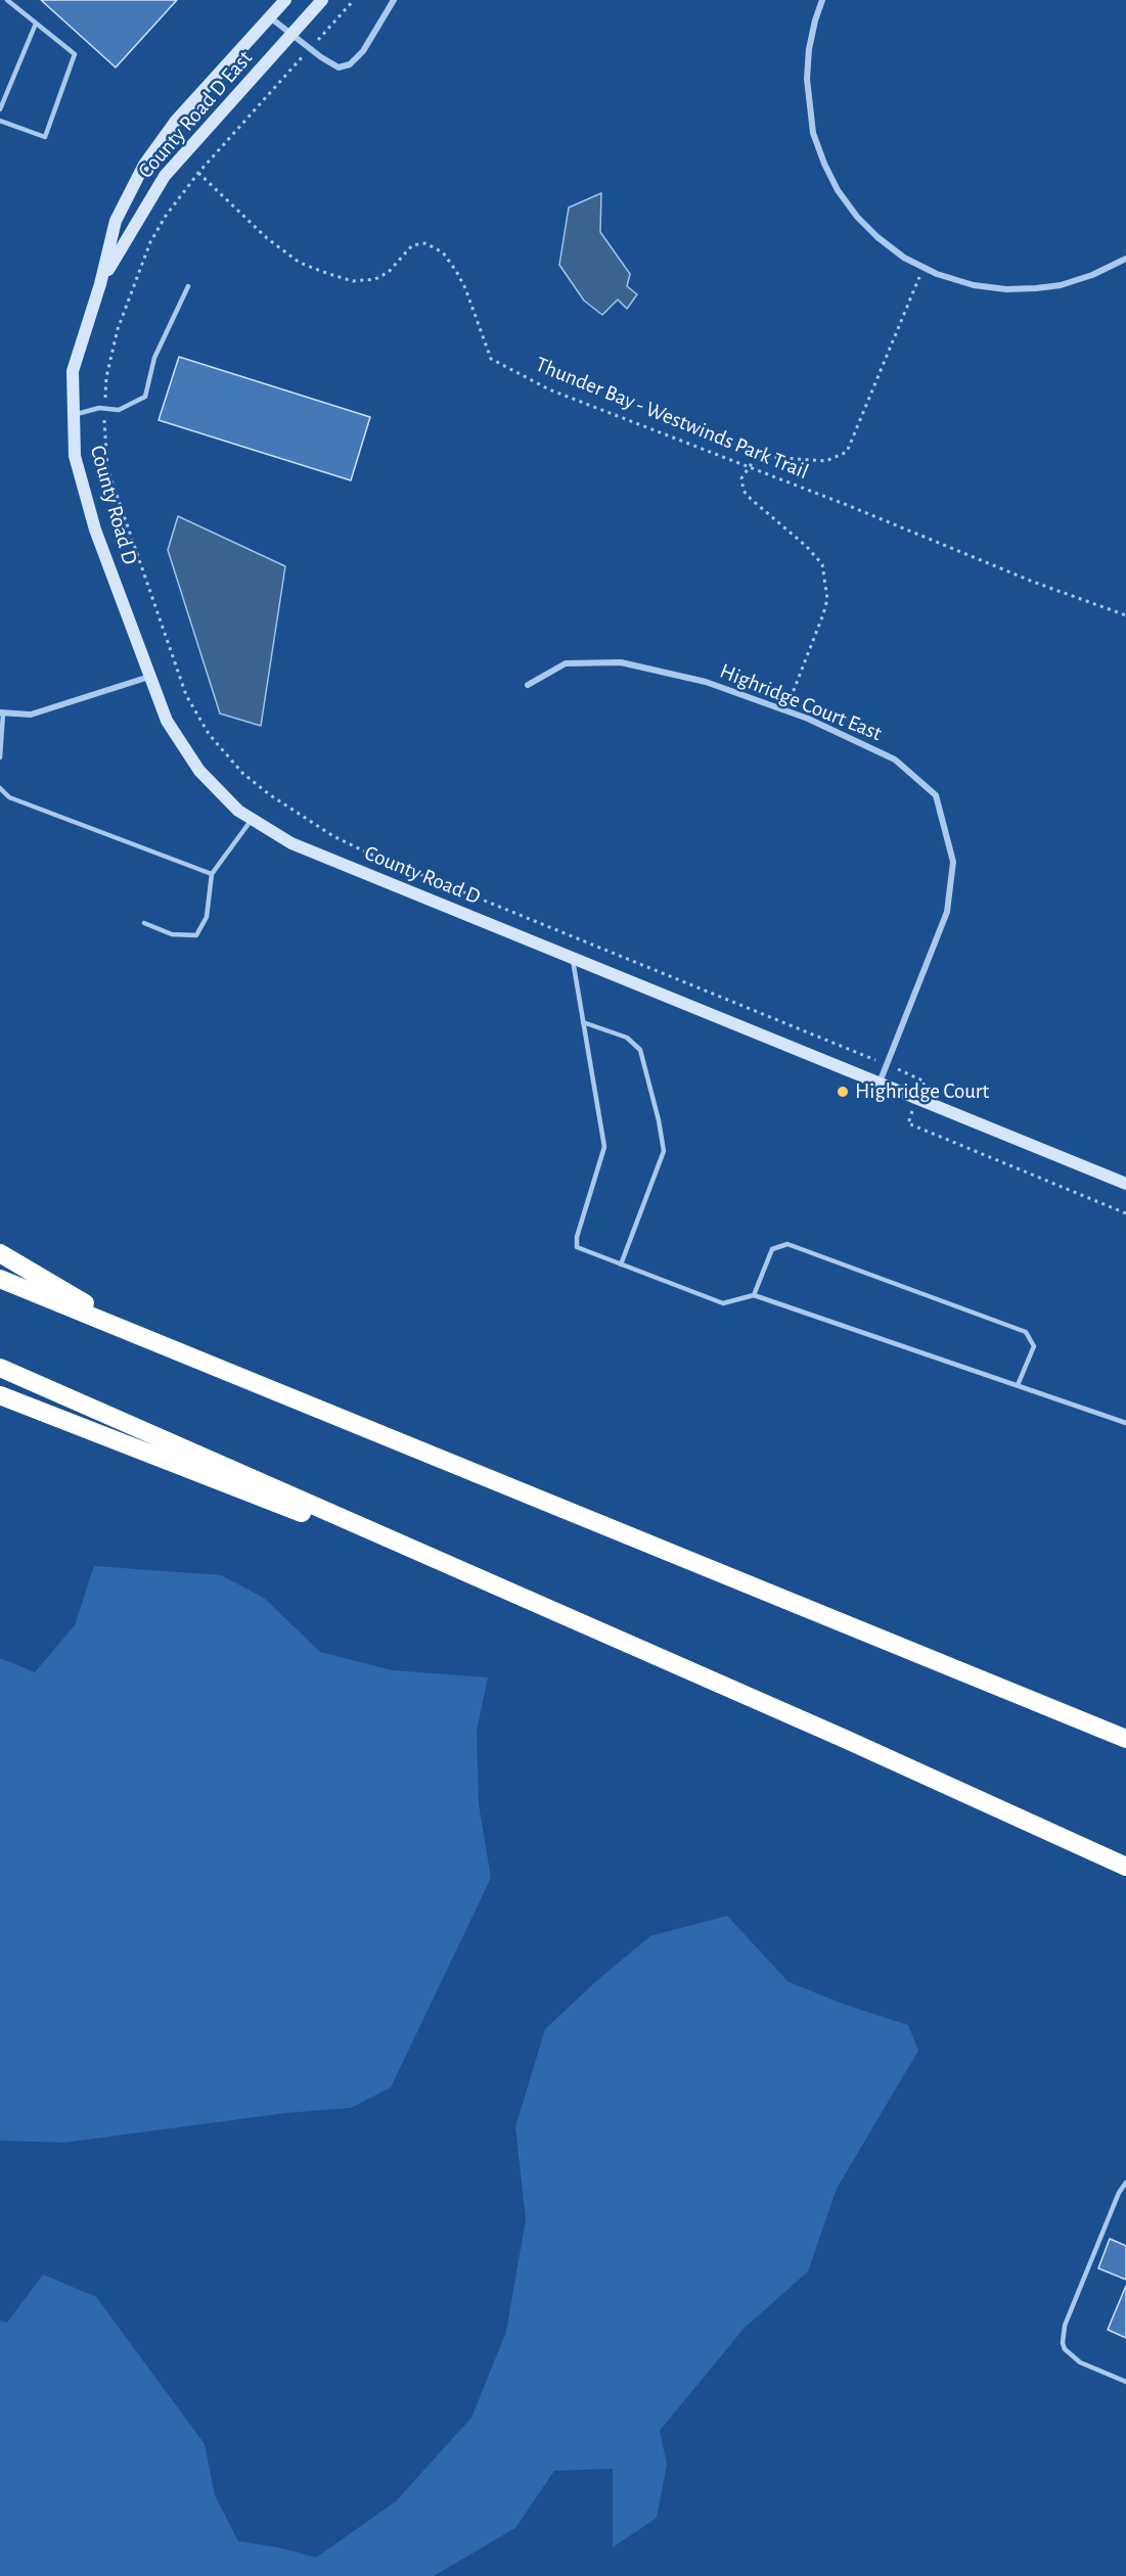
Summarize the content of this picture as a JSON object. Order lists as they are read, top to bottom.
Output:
{
  "streets": {
    "street": ["County Road D East", "County Road D", "Highridge Court East"],
    "path": ["Thunder Bay - Westwinds Park Trail"]
  },
  "crossings": [
    ["County Road D East", "County Road D"],
    ["County Road D", "Highridge Court East"]
  ],
  "places": ["Highridge Court"]
}
